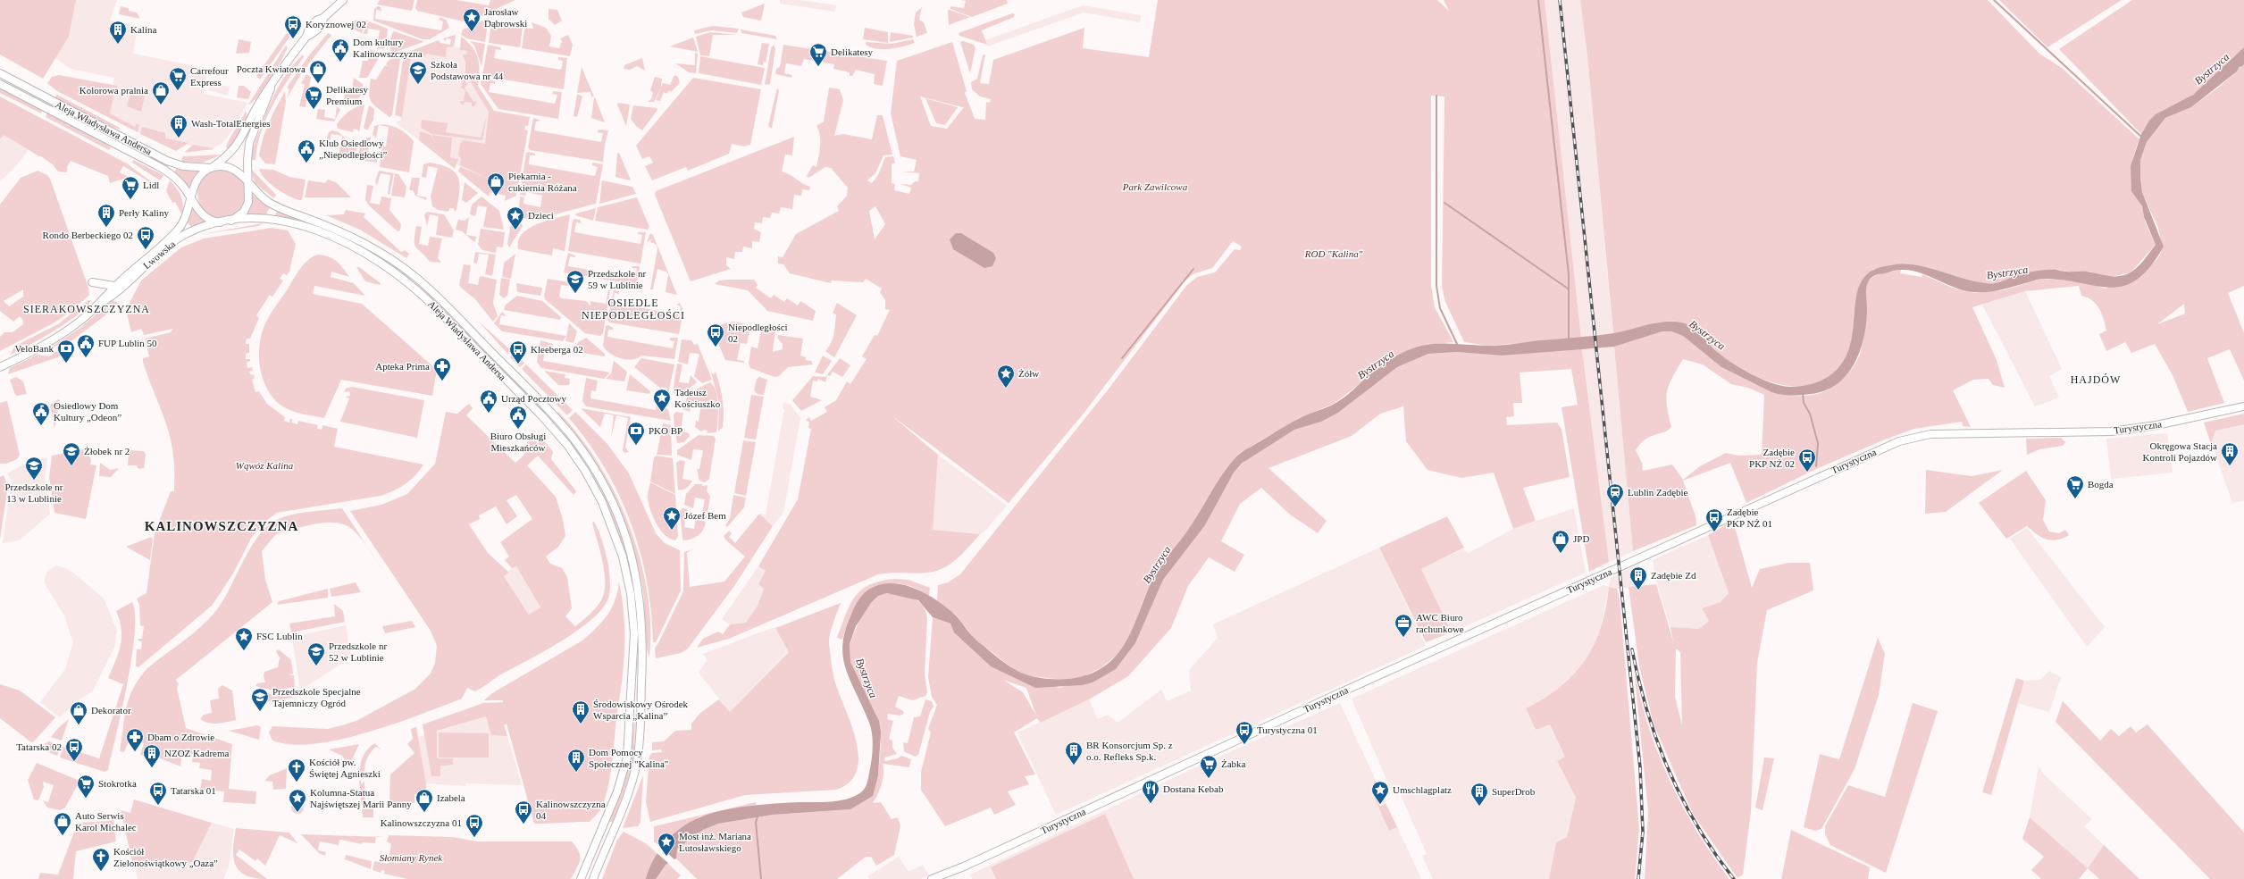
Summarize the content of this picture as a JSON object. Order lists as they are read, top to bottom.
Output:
{
  "streets": {
    "main road": ["Aleja Władysława Andersa", "Lwowska", "Turystyczna"]
  },
  "crossings": [
    ["Aleja Władysława Andersa", "Lwowska"]
  ],
  "districts": [
    "OSIEDLE NIEPODLEGŁOŚCI",
    "SIERAKOWSZCZYZNA",
    "HAJDÓW",
    "KALINOWSZCZYZNA"
  ],
  "water": ["Bystrzyca"],
  "parks": [
    "Park Zawilcowa",
    "ROD \"Kalina\"",
    "Wąwóz Kalina",
    "Słomiany Rynek"
  ],
  "places": {
    "place": [
      "Jarosław Dąbrowski",
      "Dzieci",
      "Żółw",
      "Tadeusz Kościuszko",
      "Józef Bem",
      "FSC Lublin",
      "Umschlagplatz",
      "Kolumna-Statua Najświętszej Marii Panny",
      "Most inż. Mariana Lutosławskiego"
    ],
    "bus stop": [
      "Koryznowej 02",
      "Rondo Berbeckiego 02",
      "Niepodległości 02",
      "Kleeberga 02",
      "Zadębie PKP NŻ 02",
      "Zadębie PKP NŻ 01",
      "Turystyczna 01",
      "Tatarska 02",
      "Tatarska 01",
      "Kalinowszczyzna 04",
      "Kalinowszczyzna 01"
    ],
    "building": [
      "Kalina",
      "Wash-TotalEnergies",
      "Perły Kaliny",
      "Okręgowa Stacja Kontroli Pojazdów",
      "Zadębie Zd",
      "Środowiskowy Ośrodek Wsparcia „Kalina”",
      "BR Konsorcjum Sp. z o.o. Refleks Sp.k.",
      "NZOZ Kadrema",
      "Dom Pomocy Społecznej \"Kalina\"",
      "SuperDrob"
    ],
    "public building": [
      "Dom kultury Kalinowszczyzna",
      "Klub Osiedlowy „Niepodległości”",
      "FUP Lublin 50",
      "Urząd Pocztowy",
      "Osiedlowy Dom Kultury „Odeon”",
      "Biuro Obsługi Mieszkańców"
    ],
    "supermarket": [
      "Delikatesy",
      "Carrefour Express",
      "Delikatesy Premium",
      "Lidl",
      "Bogda",
      "Żabka",
      "Stokrotka"
    ],
    "shop": [
      "Poczta Kwiatowa",
      "Kolorowa pralnia",
      "Piekarnia - cukiernia Różana",
      "JPD",
      "Dekorator",
      "Izabela",
      "Auto Serwis Karol Michalec"
    ],
    "school or university": [
      "Szkoła Podstawowa nr 44",
      "Przedszkole nr 59 w Lublinie",
      "Żłobek nr 2",
      "Przedszkole nr 13 w Lublinie",
      "Przedszkole nr 52 w Lublinie",
      "Przedszkole Specjalne Tajemniczy Ogród"
    ],
    "bank": ["VeloBank", "PKO BP"],
    "pharmacy": ["Apteka Prima", "Dbam o Zdrowie"],
    "station": ["Lublin Zadębie"],
    "office": ["AWC Biuro rachunkowe"],
    "church": ["Kościół pw. Świętej Agnieszki", "Kościół Zielonoświątkowy „Oaza”"],
    "restaurant": ["Dostana Kebab"]
  }
}
